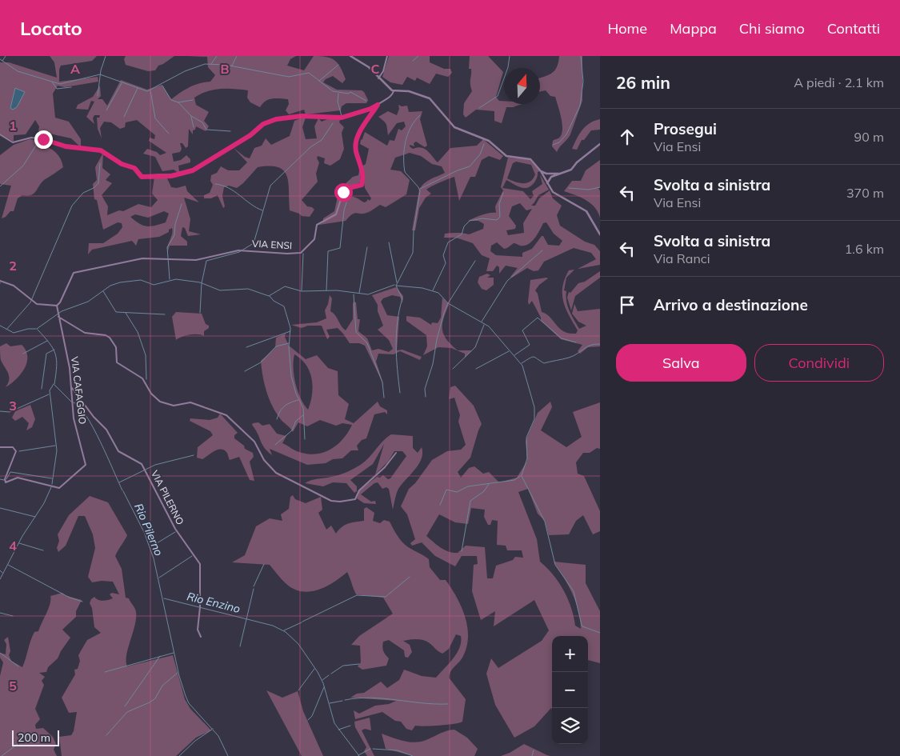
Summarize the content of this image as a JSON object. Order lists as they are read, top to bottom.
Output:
{
  "streets": {
    "street": ["VIA ENSI", "VIA CAFAGGIO", "VIA PILERNO"]
  },
  "crossings": [
    ["VIA ENSI", "VIA CAFAGGIO"],
    ["VIA CAFAGGIO", "VIA PILERNO"]
  ],
  "water": ["Rio Pilerno", "Rio Enzino"],
  "scale_bar": "200 m",
  "north": "top",
  "page": {
    "header": "Locato",
    "nav": [
      "Home",
      "Mappa",
      "Chi siamo",
      "Contatti"
    ],
    "heading": ["26 min", "A piedi · 2.1 km"],
    "list": [
      ["Prosegui", "Via Ensi", "90 m"],
      ["Svolta a sinistra", "Via Ensi", "370 m"],
      ["Svolta a sinistra", "Via Ranci", "1.6 km"],
      "Arrivo a destinazione"
    ],
    "buttons": ["Salva", "Condividi"],
    "map_buttons": ["+", "−"],
    "scale": "200 m"
  },
  "grid": {
    "columns": ["A", "B", "C"],
    "rows": [
      "1",
      "2",
      "3",
      "4",
      "5"
    ]
  }
}
